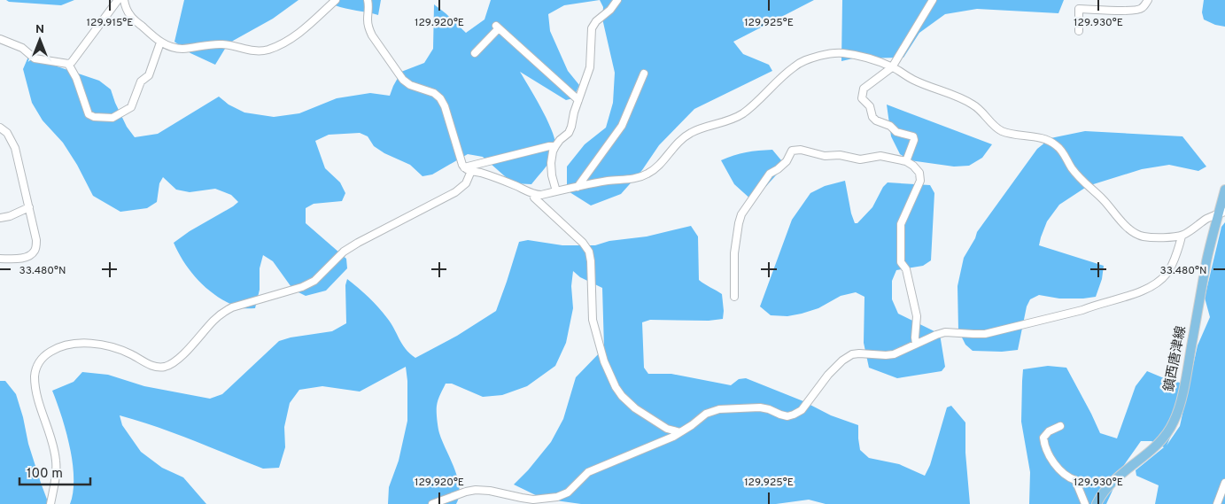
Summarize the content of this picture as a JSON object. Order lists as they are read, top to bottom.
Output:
{
  "streets": {
    "main road": ["鎮西唐津線"]
  },
  "scale_bar": "100 m",
  "north": "top",
  "coordinates": [
    "129.915°E",
    "129.920°E",
    "129.925°E",
    "129.930°E",
    "33.480°N"
  ]
}
